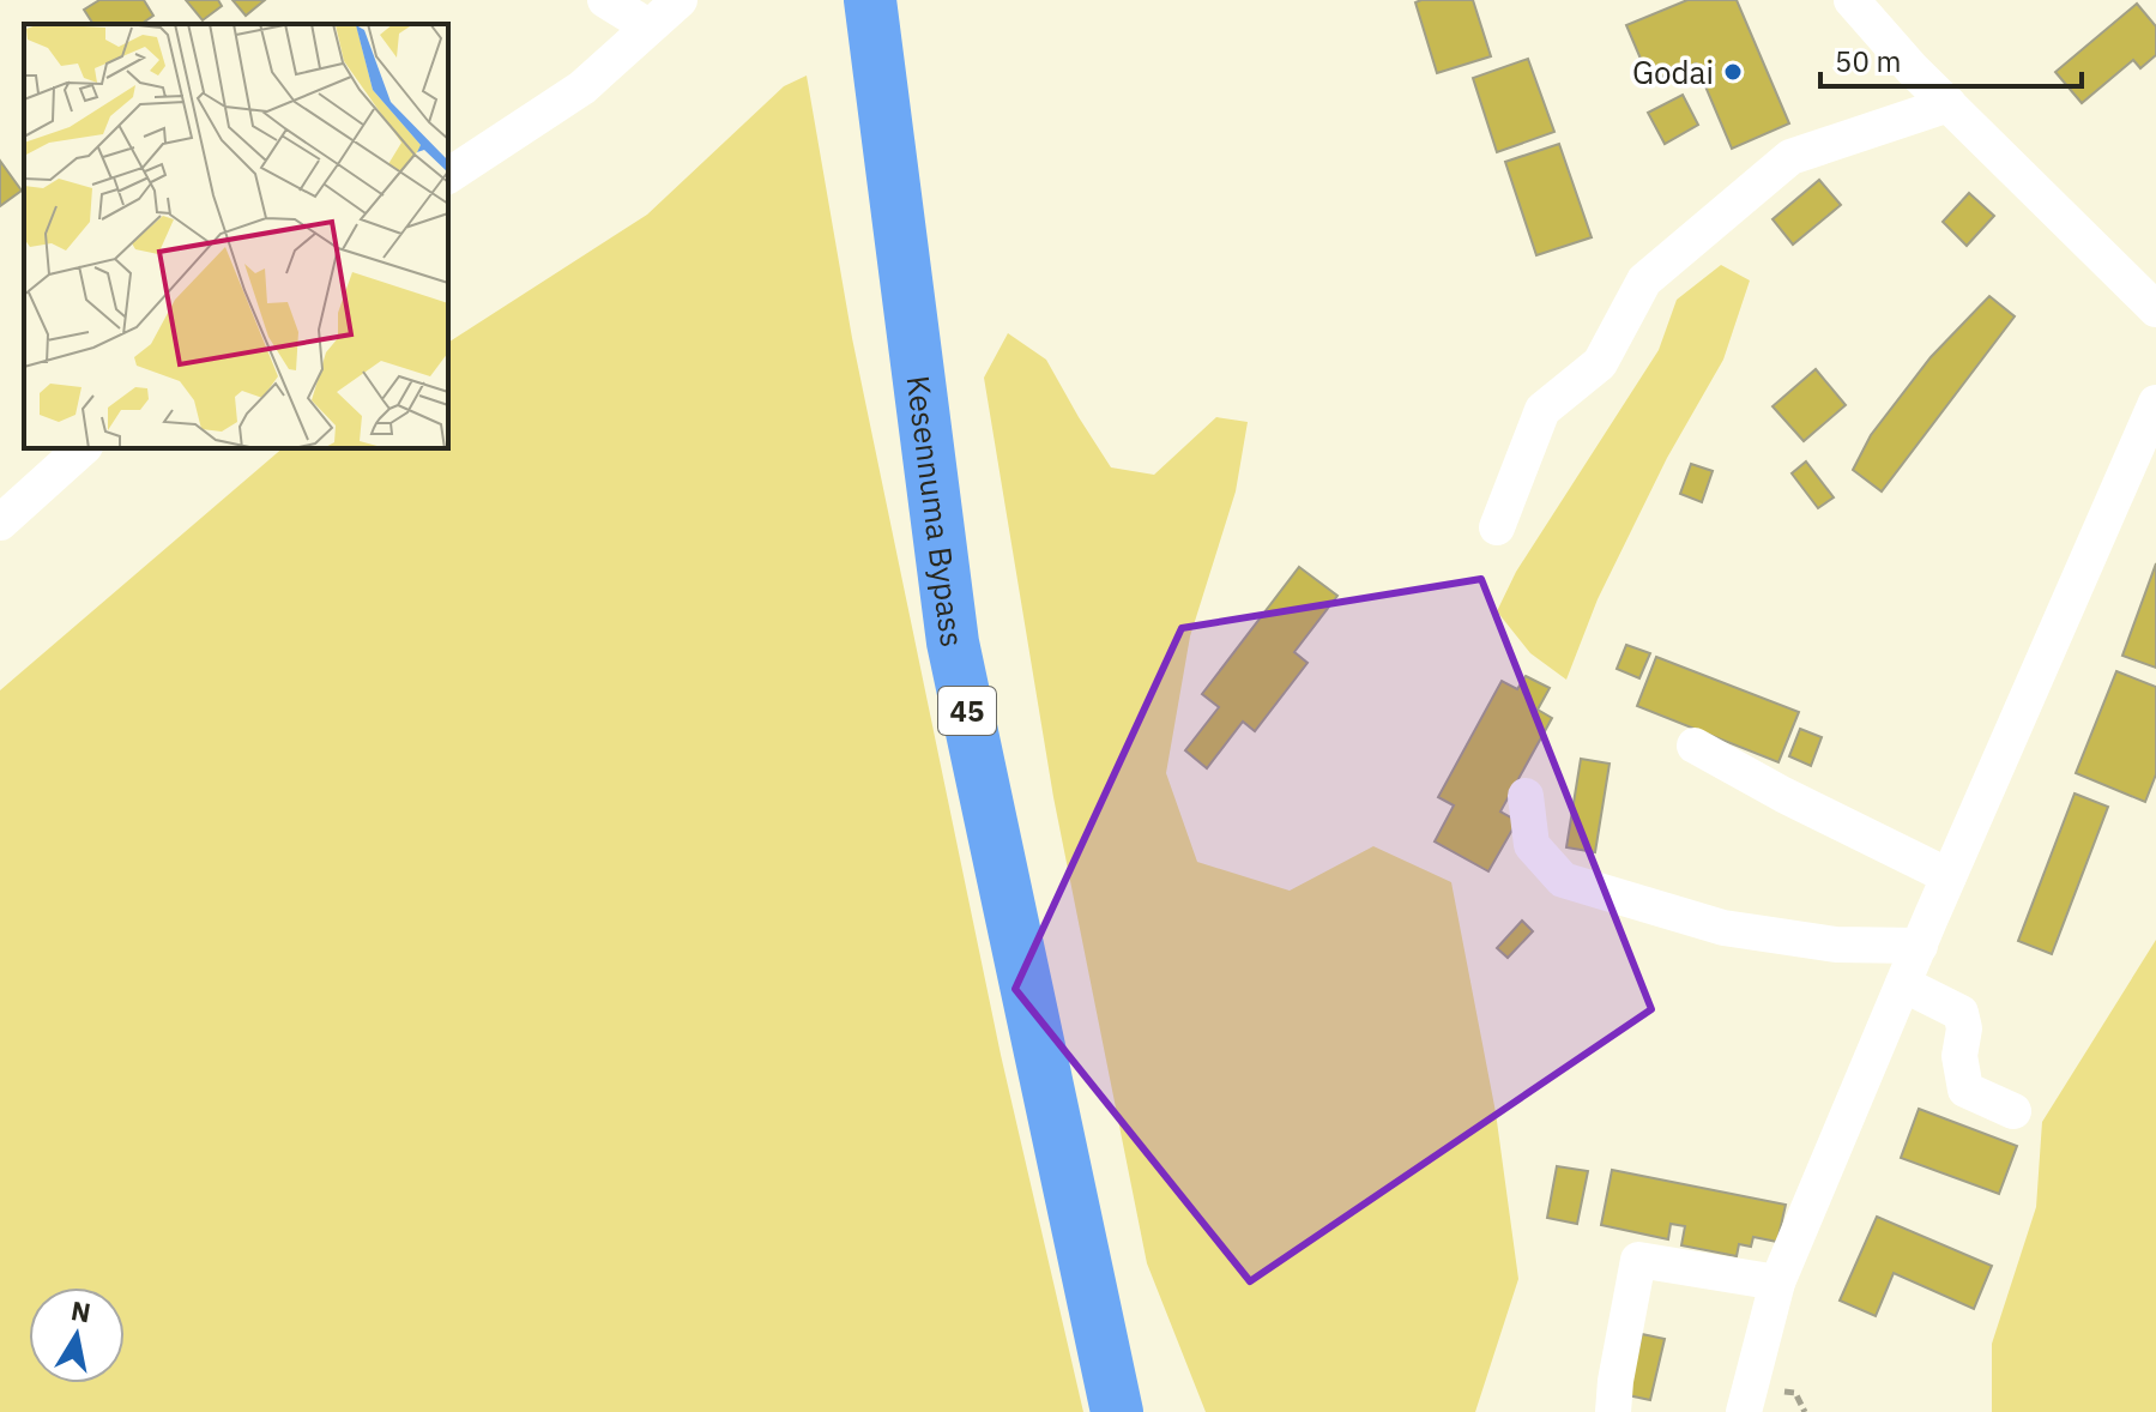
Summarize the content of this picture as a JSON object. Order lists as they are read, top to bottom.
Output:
{
  "streets": {
    "highway": ["Kesennuma Bypass", "45"]
  },
  "places": ["Godai"],
  "scale_bar": "50 m",
  "north": "top"
}
